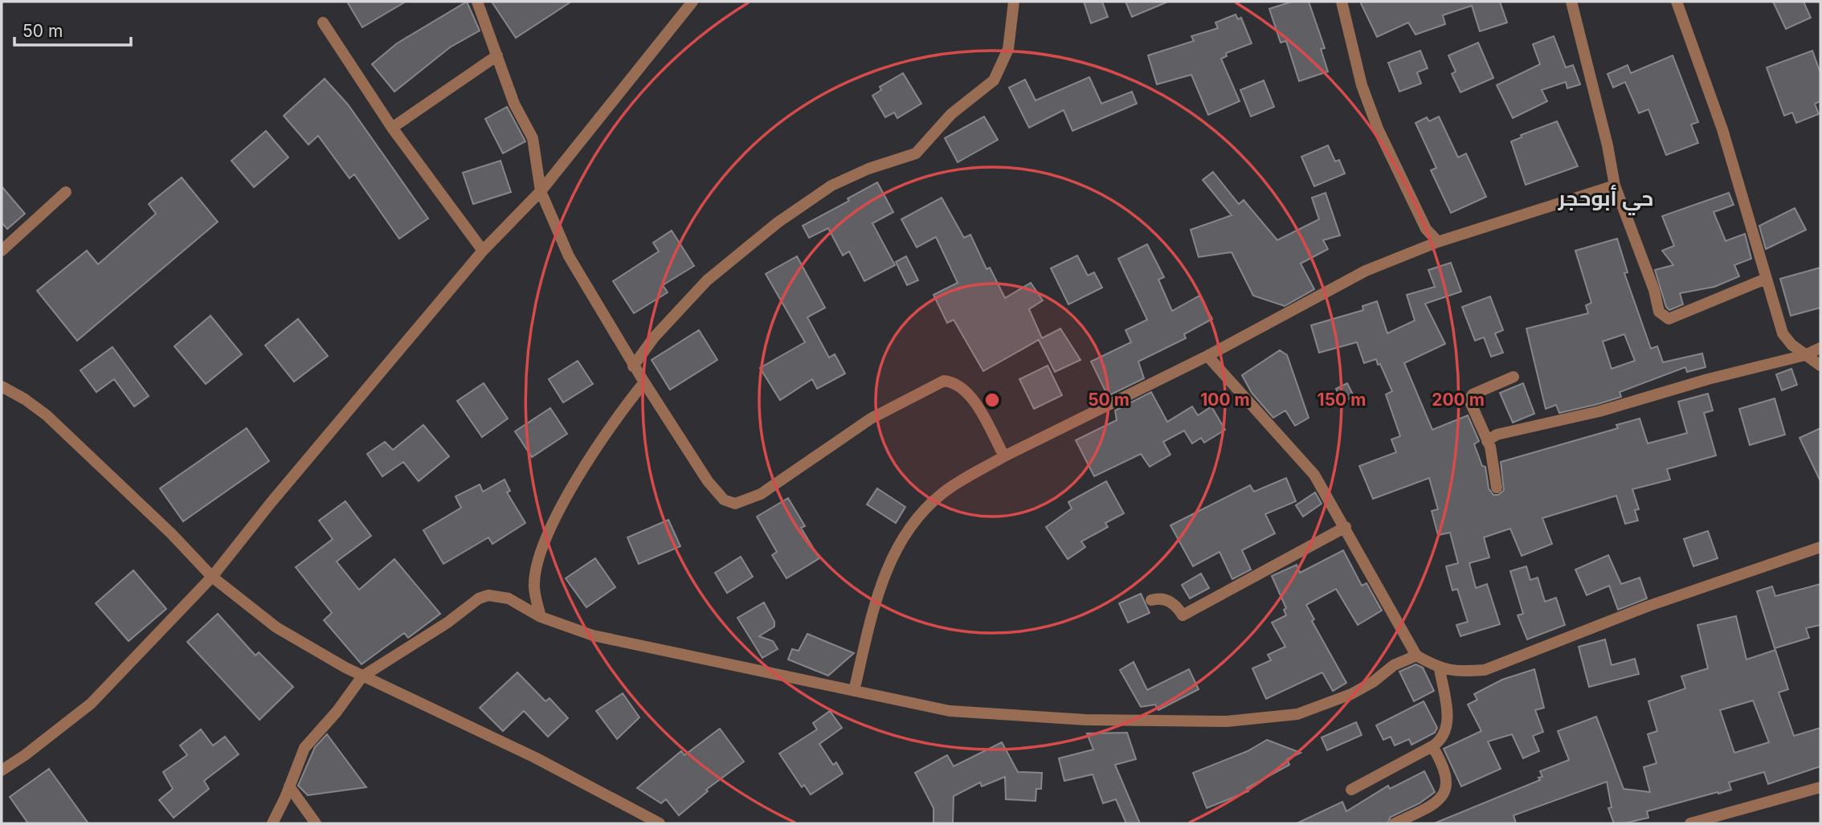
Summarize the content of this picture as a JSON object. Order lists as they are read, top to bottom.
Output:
{
  "districts": ["حي أبوحجر"],
  "scale_bar": "50 m",
  "rings": [
    "50 m",
    "100 m",
    "150 m",
    "200 m"
  ]
}
